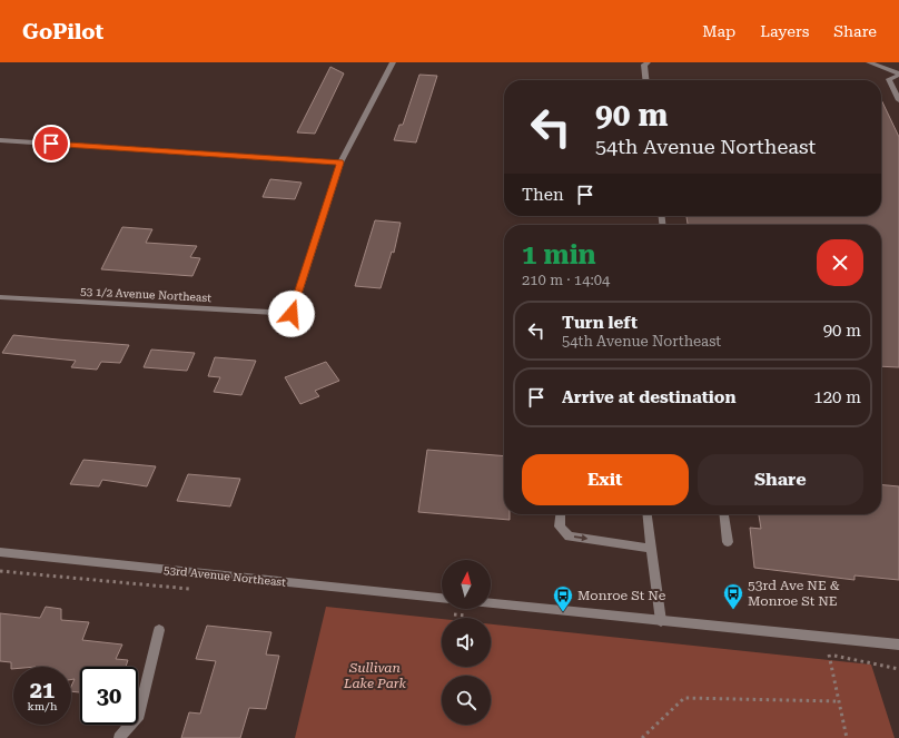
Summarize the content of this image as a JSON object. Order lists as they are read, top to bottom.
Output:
{
  "streets": {
    "street": ["53 1/2 Avenue Northeast", "53rd Avenue Northeast"]
  },
  "parks": ["Sullivan Lake Park"],
  "places": {
    "bus stop": ["53rd Ave NE & Monroe St NE", "Monroe St Ne"]
  },
  "north": "top",
  "page": {
    "header": "GoPilot",
    "nav": ["Map", "Layers", "Share"],
    "turn": ["90 m", "54th Avenue Northeast"],
    "then": "Then",
    "heading": ["1 min", "210 m · 14:04"],
    "list": [
      {
        "name": "Turn left",
        "note": "54th Avenue Northeast",
        "value": "90 m"
      },
      {
        "name": "Arrive at destination",
        "value": "120 m"
      }
    ],
    "buttons": ["Exit", "Share"],
    "speed": "21 km/h",
    "limit": "30"
  }
}
